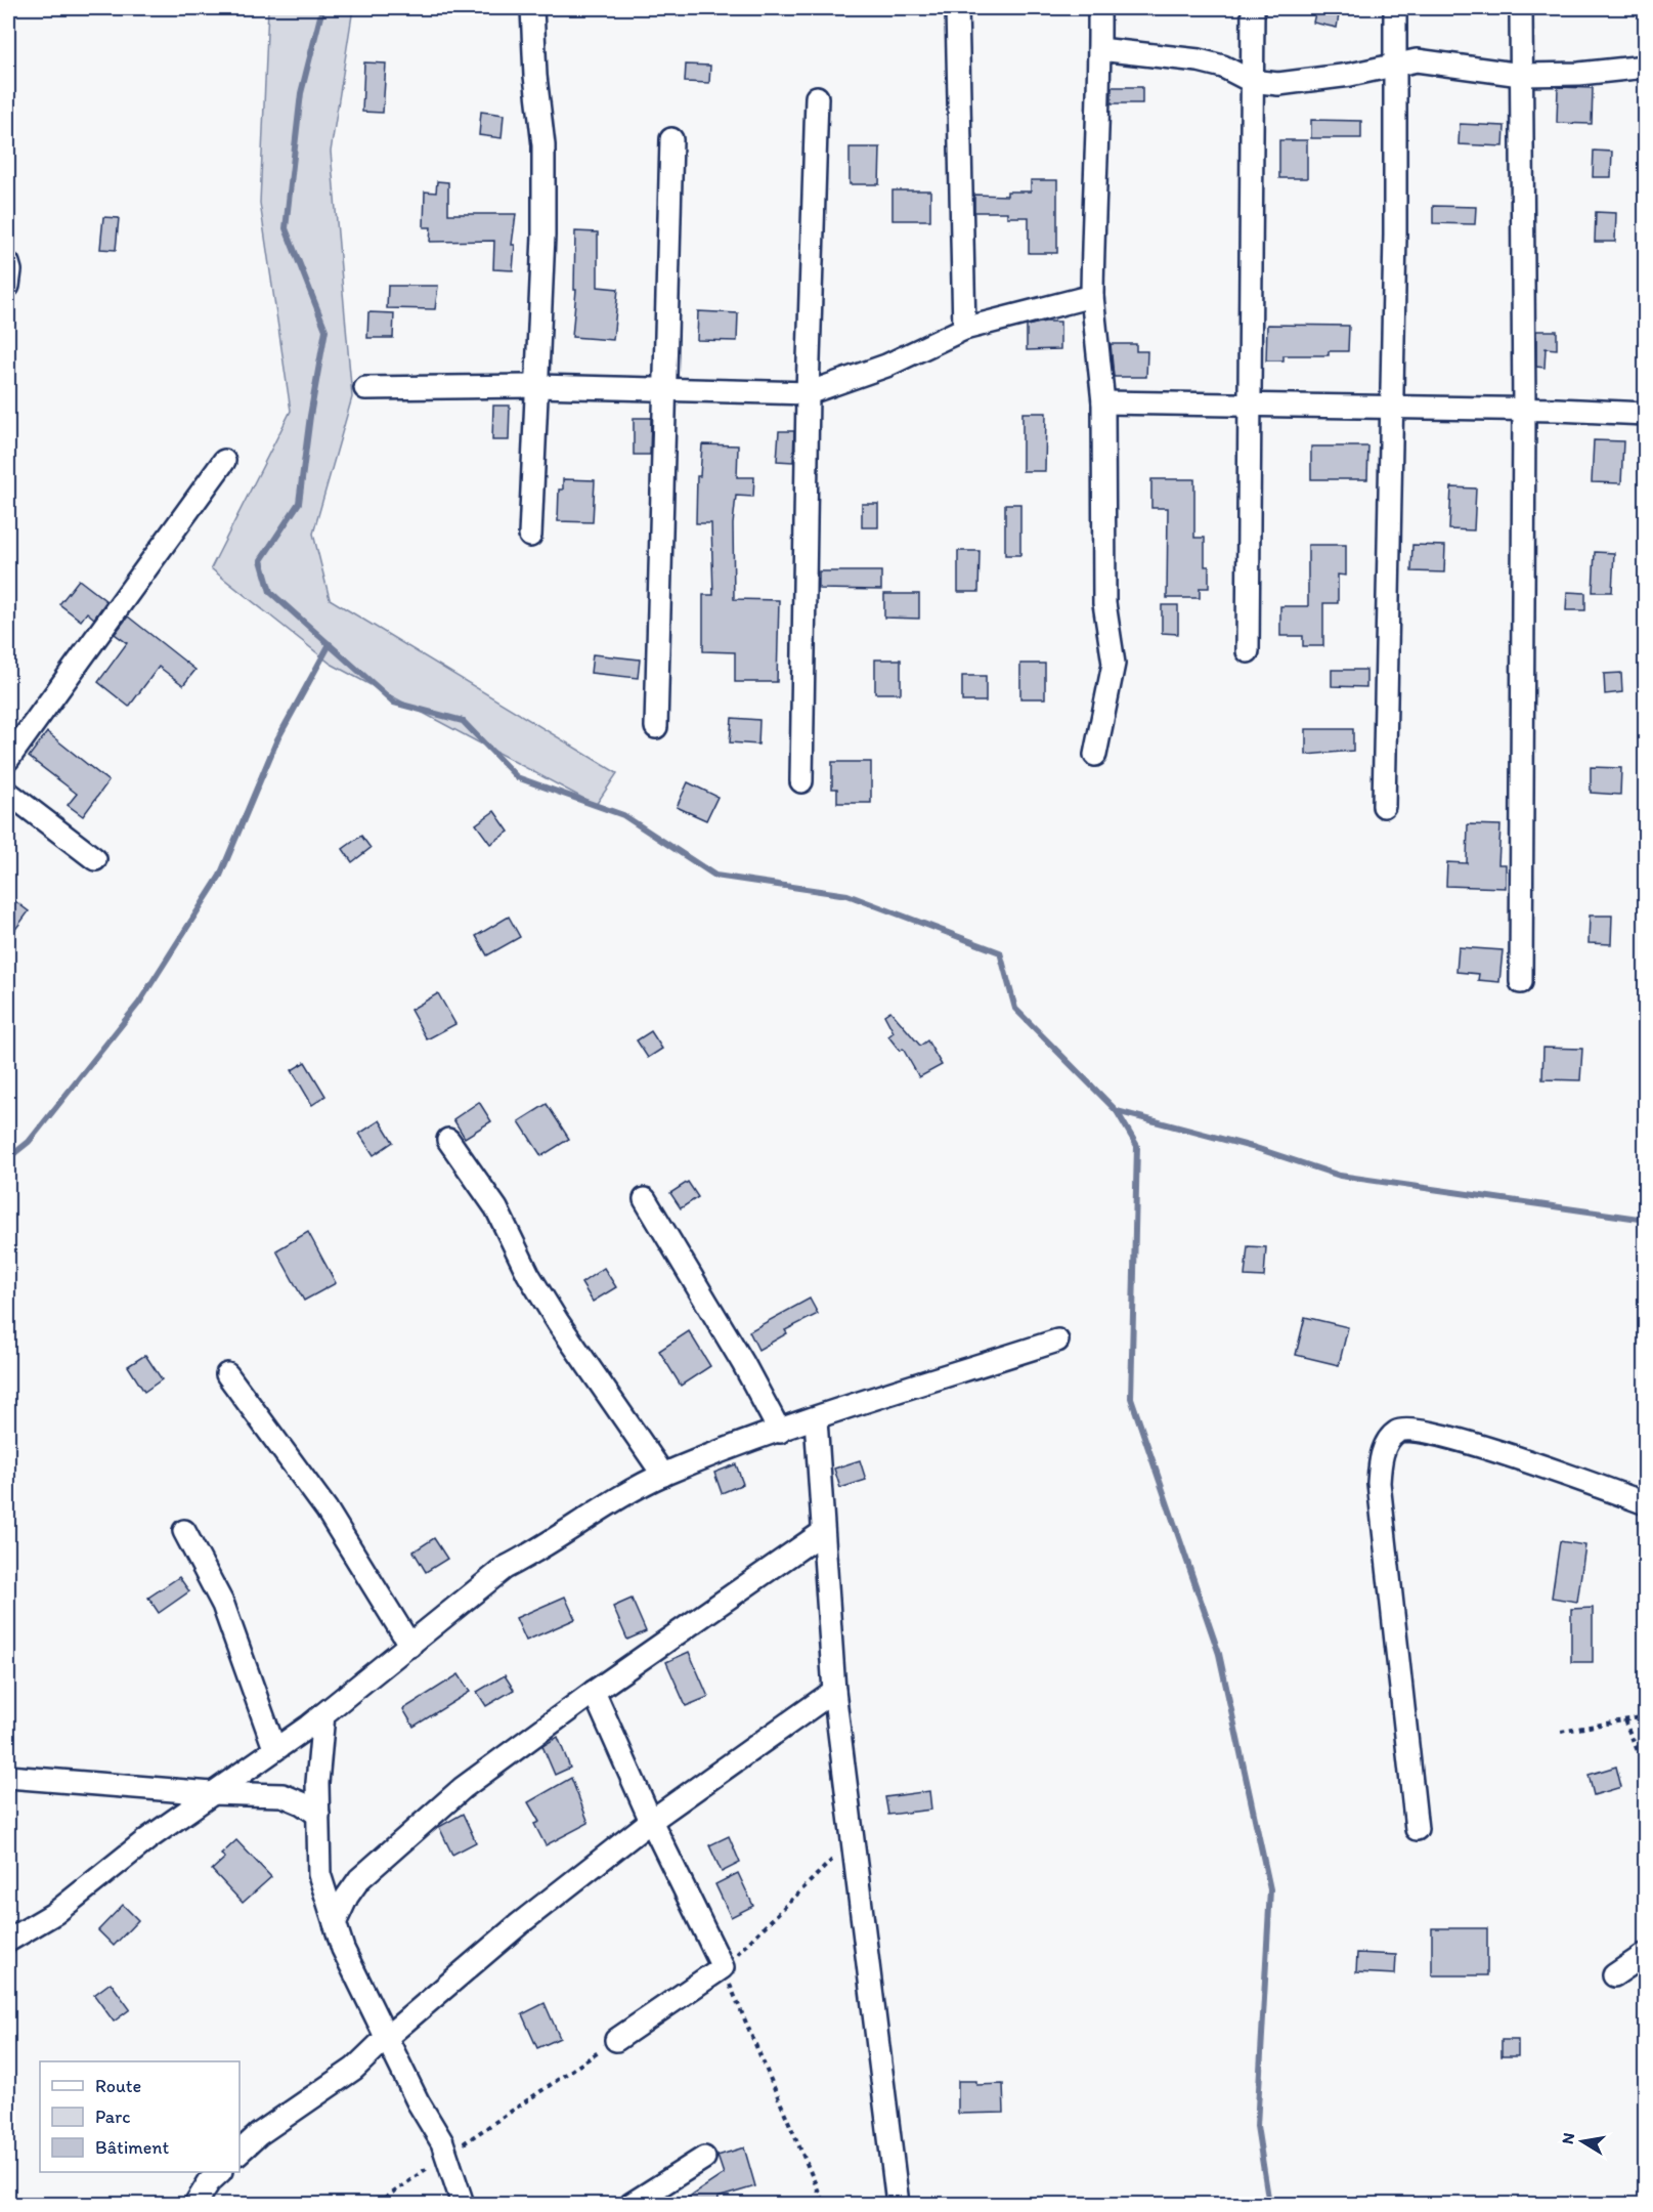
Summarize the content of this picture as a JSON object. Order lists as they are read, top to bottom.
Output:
{
  "legend": ["Route", "Parc", "Bâtiment"],
  "north": "left"
}
